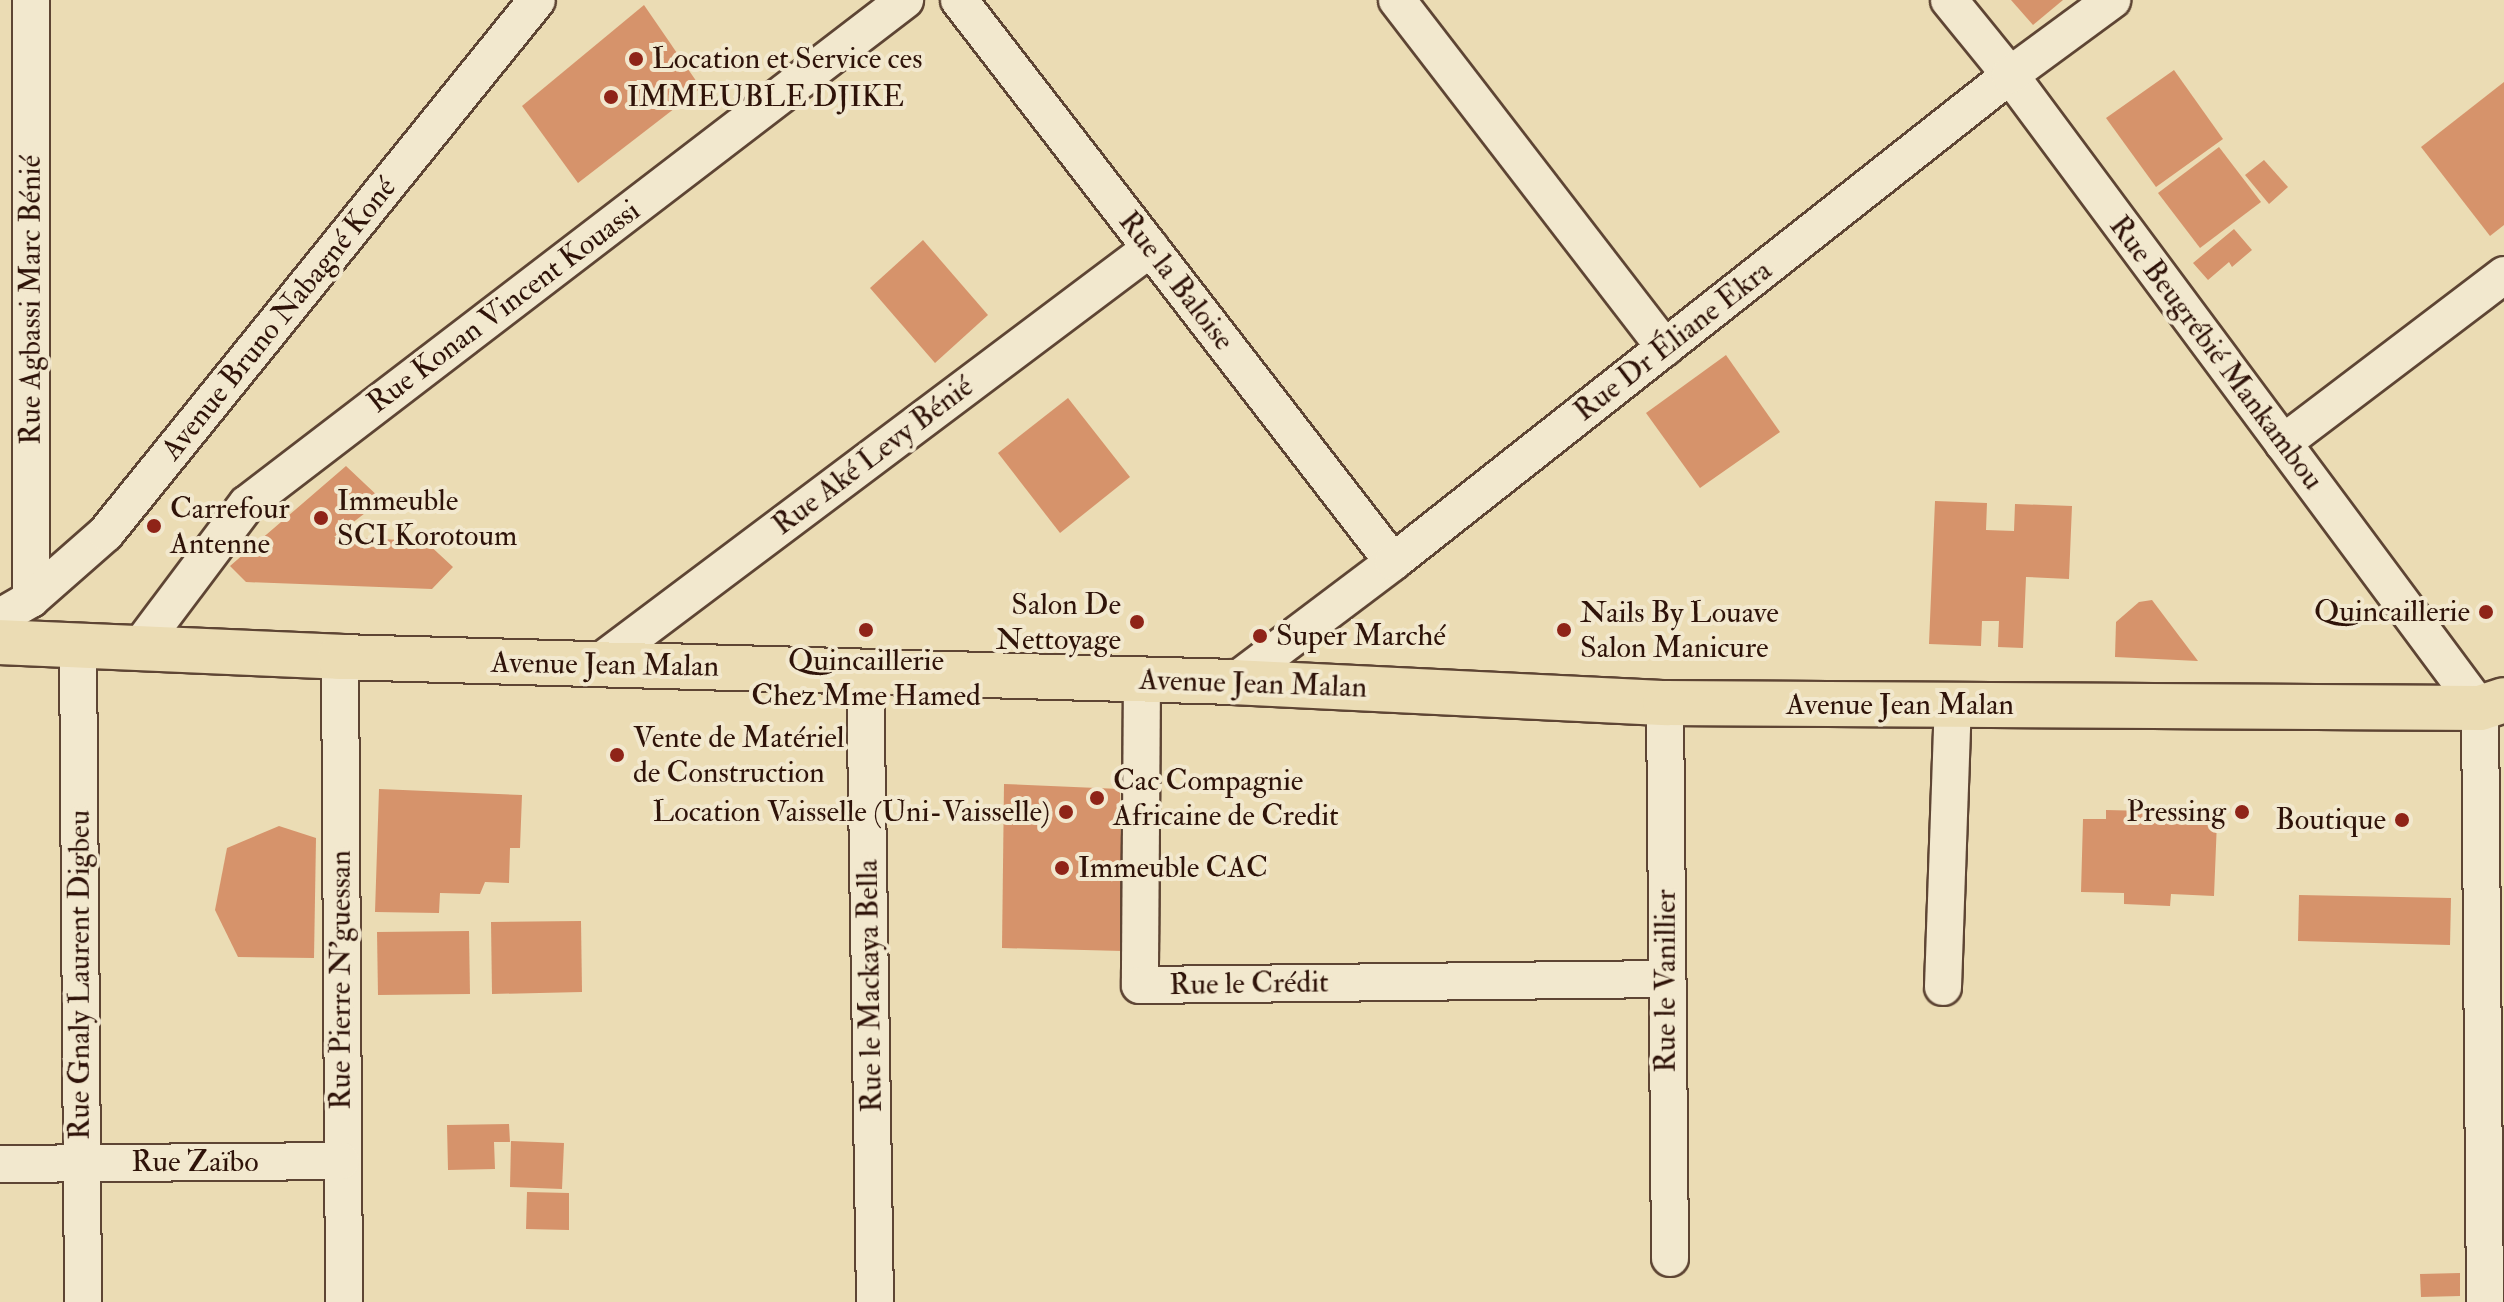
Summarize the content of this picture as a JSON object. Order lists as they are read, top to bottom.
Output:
{
  "streets": {
    "main road": ["Avenue Jean Malan"],
    "street": [
      "Rue la Baloise",
      "Rue Agbassi Marc Bénié",
      "Rue Konan Vincent Kouassi",
      "Avenue Bruno Nabagné Koné",
      "Rue Dr Éliane Ekra",
      "Rue Beugrébié Mankambou",
      "Rue Aké Levy Bénié",
      "Rue Gnaly Laurent Digbeu",
      "Rue Pierre N'guessan",
      "Rue le Vanillier",
      "Rue le Crédit",
      "Rue le Mackaya Bella",
      "Rue Zaïbo"
    ]
  },
  "crossings": [
    ["Rue la Baloise", "Rue Dr Éliane Ekra"],
    ["Rue la Baloise", "Rue Aké Levy Bénié"],
    ["Rue Agbassi Marc Bénié", "Avenue Bruno Nabagné Koné"],
    ["Rue Konan Vincent Kouassi", "Avenue Jean Malan"],
    ["Rue Dr Éliane Ekra", "Rue Beugrébié Mankambou"],
    ["Rue Dr Éliane Ekra", "Avenue Jean Malan"],
    ["Rue Beugrébié Mankambou", "Avenue Jean Malan"],
    ["Rue Aké Levy Bénié", "Avenue Jean Malan"],
    ["Avenue Jean Malan", "Rue Gnaly Laurent Digbeu"],
    ["Avenue Jean Malan", "Rue Pierre N'guessan"],
    ["Avenue Jean Malan", "Rue le Vanillier"],
    ["Avenue Jean Malan", "Rue le Crédit"],
    ["Avenue Jean Malan", "Rue le Mackaya Bella"],
    ["Rue Gnaly Laurent Digbeu", "Rue Zaïbo"],
    ["Rue Pierre N'guessan", "Rue Zaïbo"],
    ["Rue le Vanillier", "Rue le Crédit"]
  ],
  "places": [
    "Location et Service ces",
    "IMMEUBLE DJIKE",
    "Immeuble SCI Korotoum",
    "Carrefour Antenne",
    "Quincaillerie",
    "Salon De Nettoyage",
    "Quincaillerie Chez Mme Hamed",
    "Nails By Louave Salon Manicure",
    "Super Marché",
    "Vente de Matériel de Construction",
    "Cac Compagnie Africaine de Credit",
    "Location Vaisselle (Uni-Vaisselle)",
    "Pressing",
    "Boutique",
    "Immeuble CAC"
  ]
}
